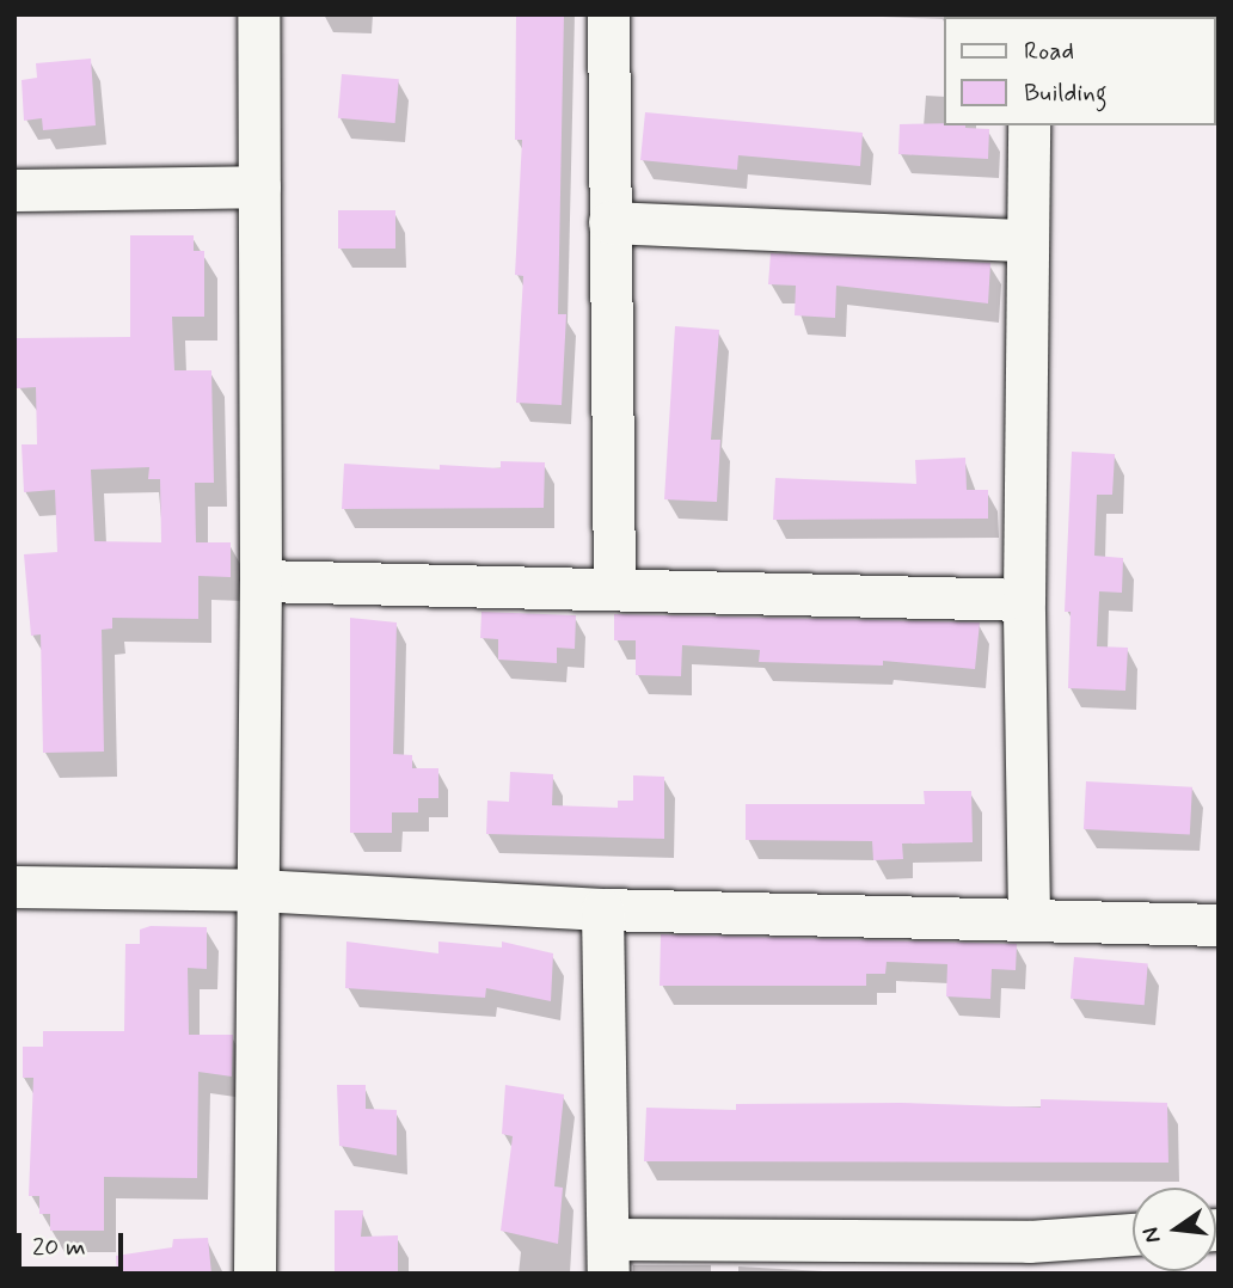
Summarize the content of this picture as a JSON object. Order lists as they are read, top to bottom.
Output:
{
  "legend": ["Road", "Building"],
  "scale_bar": "20 m",
  "north": "left"
}
